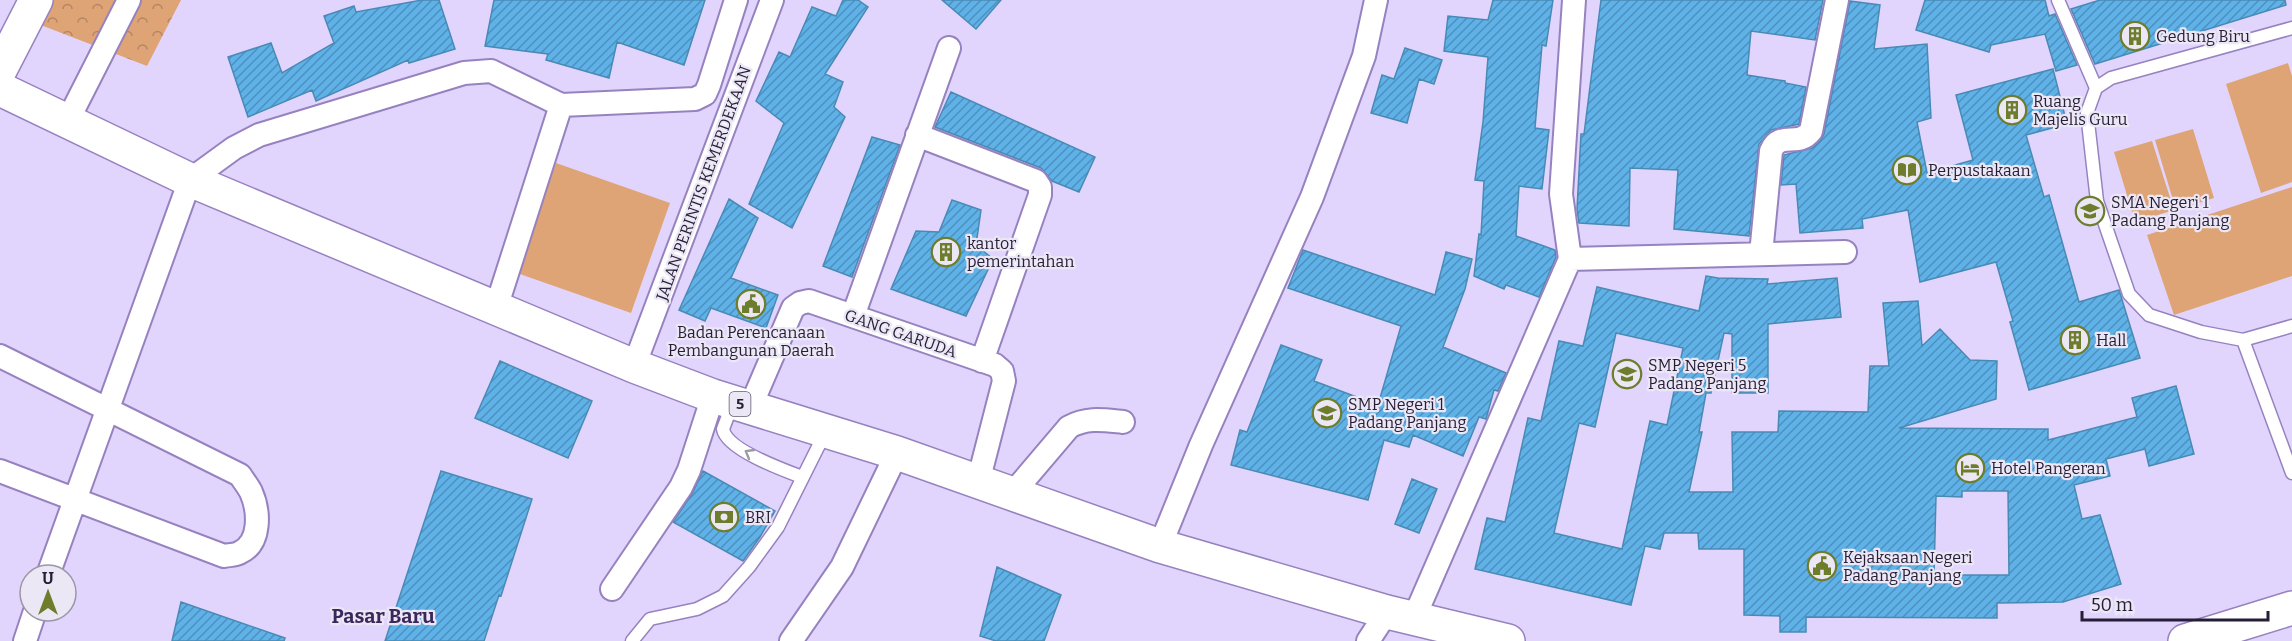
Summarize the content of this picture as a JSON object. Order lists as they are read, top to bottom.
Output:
{
  "streets": {
    "main road": ["5"],
    "street": ["JALAN PERINTIS KEMERDEKAAN", "GANG GARUDA"]
  },
  "crossings": [
    ["JALAN PERINTIS KEMERDEKAAN", "5"],
    ["GANG GARUDA", "5"]
  ],
  "districts": ["Pasar Baru"],
  "places": {
    "building": [
      "Gedung Biru",
      "Ruang Majelis Guru",
      "kantor pemerintahan",
      "Hall"
    ],
    "library": ["Perpustakaan"],
    "school or university": ["SMA Negeri 1 Padang Panjang", "SMP Negeri 5 Padang Panjang", "SMP Negeri 1 Padang Panjang"],
    "public building": ["Badan Perencanaan Pembangunan Daerah", "Kejaksaan Negeri Padang Panjang"],
    "hotel": ["Hotel Pangeran"],
    "bank": ["BRI"]
  },
  "scale_bar": "50 m",
  "north": "top"
}
